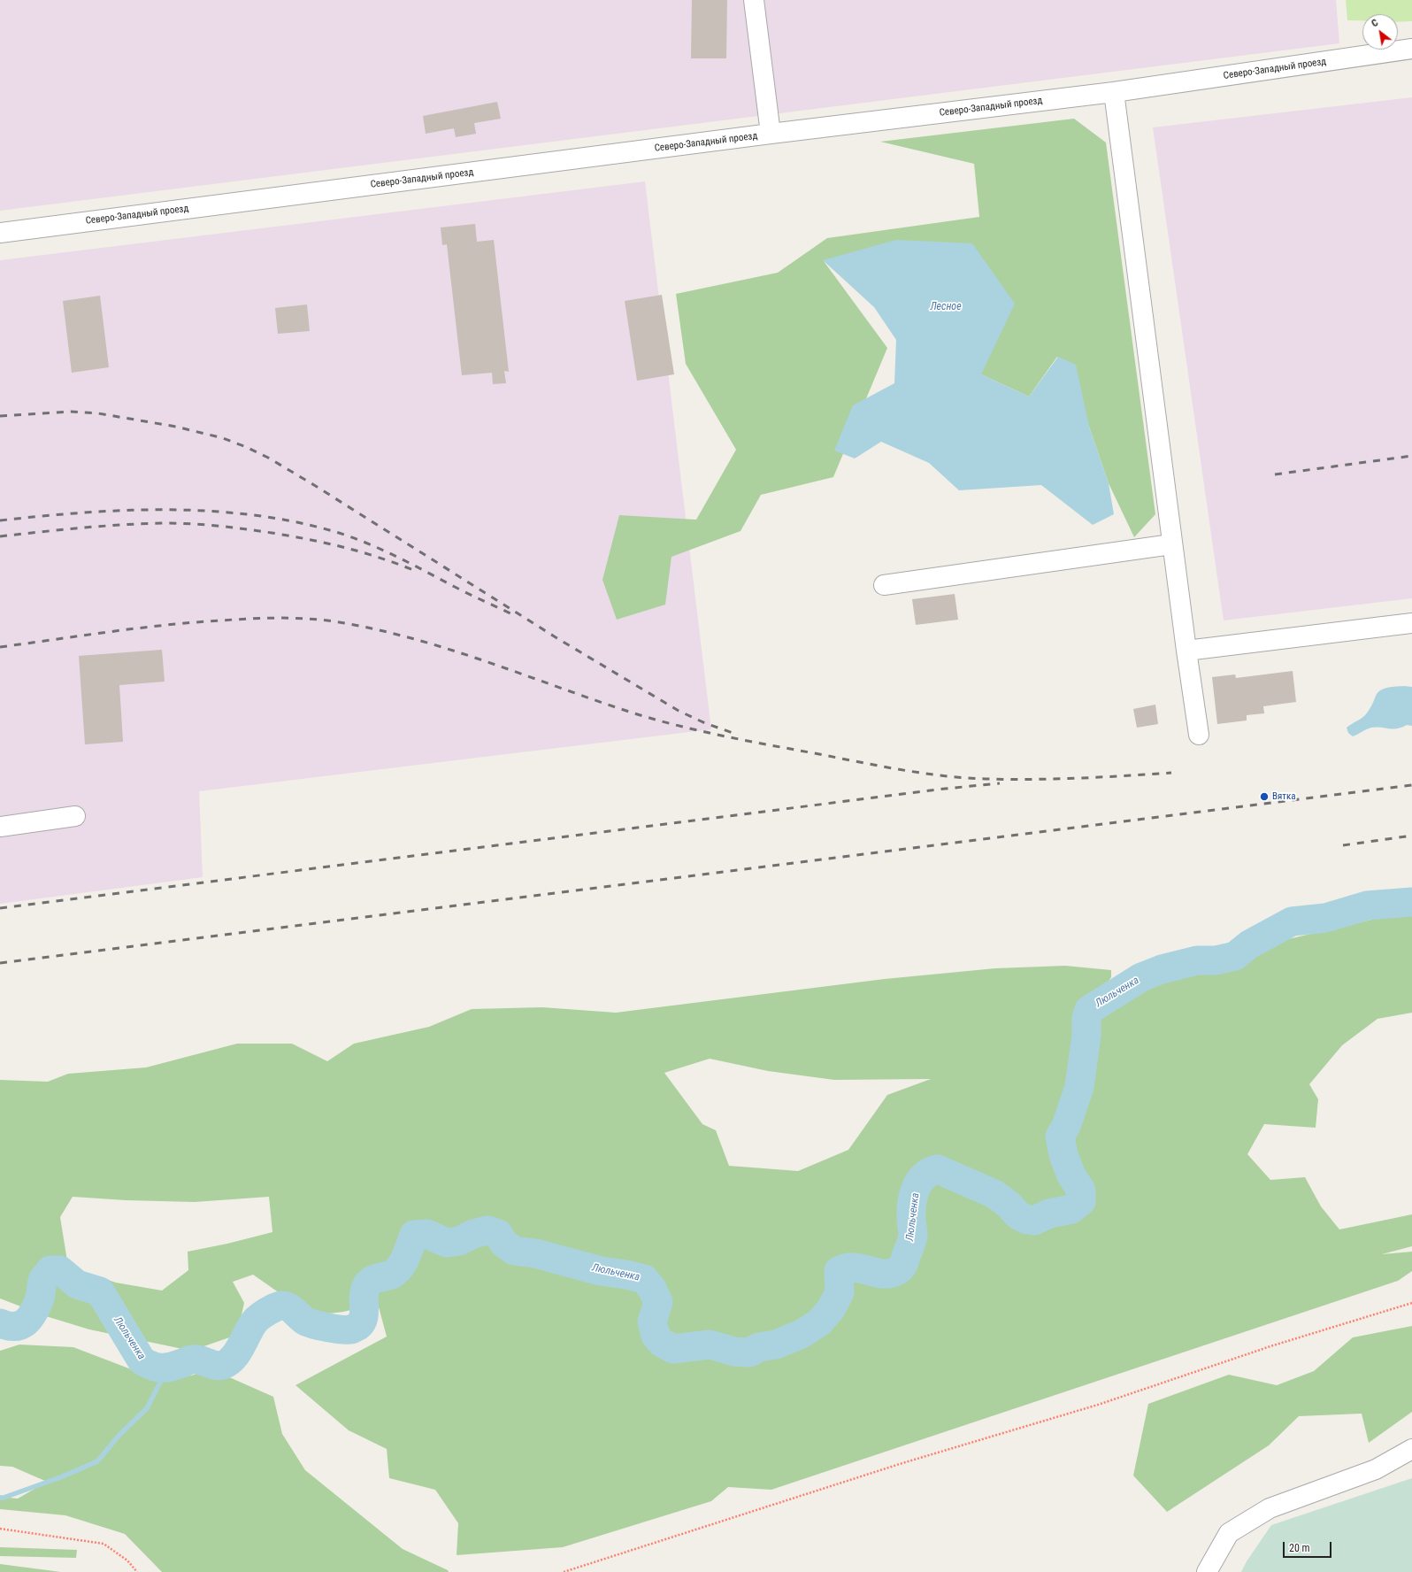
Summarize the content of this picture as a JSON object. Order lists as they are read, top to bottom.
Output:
{
  "streets": {
    "street": ["Северо-Западный проезд"]
  },
  "water": ["Лесное", "Люльченка"],
  "places": ["Вятка"],
  "scale_bar": "20 m",
  "north": "top left"
}
